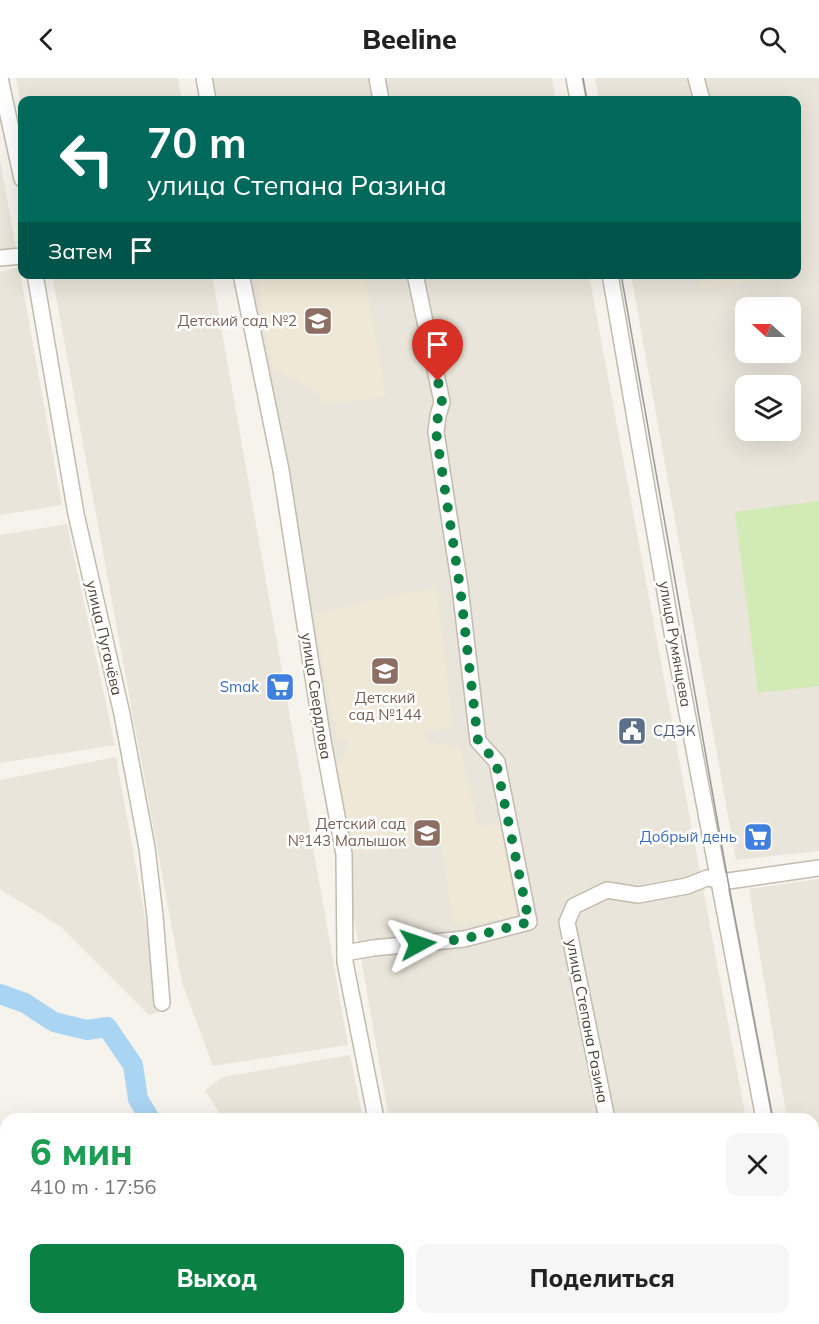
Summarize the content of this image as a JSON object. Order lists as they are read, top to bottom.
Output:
{
  "streets": {
    "street": [
      "улица Пугачёва",
      "улица Румянцева",
      "улица Свердлова",
      "улица Степана Разина"
    ]
  },
  "crossings": [
    ["улица Румянцева", "улица Степана Разина"]
  ],
  "places": {
    "school or university": ["Детский сад №2", "Детский сад №144", "Детский сад №143 Малышок"],
    "supermarket": ["Smak", "Добрый день"],
    "public building": ["СДЭК"]
  },
  "north": "left",
  "page": {
    "header": "Beeline",
    "turn": ["70 m", "улица Степана Разина"],
    "then": "Затем",
    "heading": ["6 мин", "410 m · 17:56"],
    "buttons": ["Выход", "Поделиться"]
  }
}
